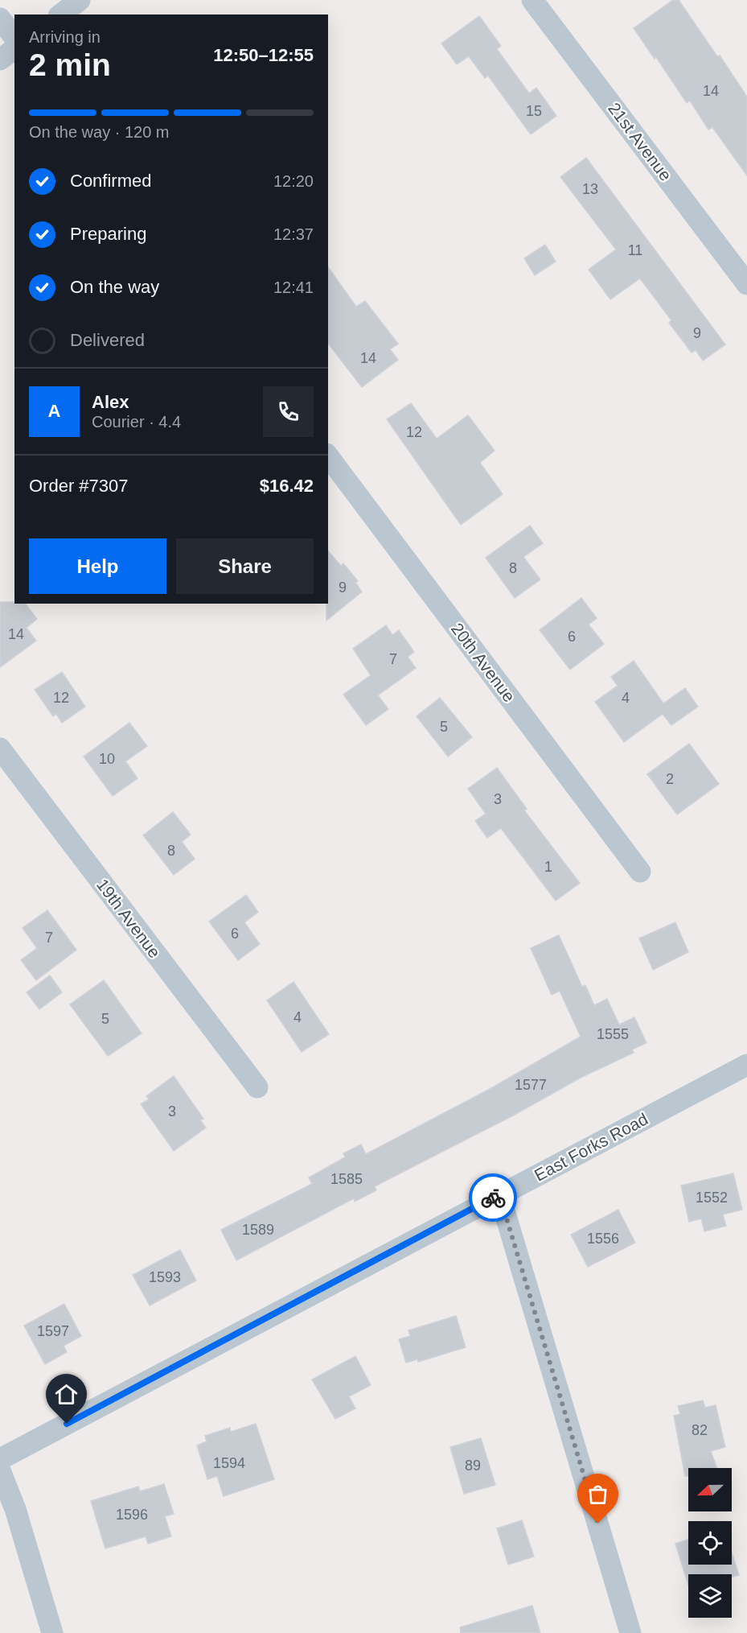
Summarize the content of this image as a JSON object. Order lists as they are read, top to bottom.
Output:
{
  "streets": {
    "street": [
      "21st Avenue",
      "20th Avenue",
      "19th Avenue",
      "East Forks Road"
    ]
  },
  "house_numbers": [
    "14",
    "15",
    "13",
    "11",
    "9",
    "14",
    "12",
    "8",
    "9",
    "14",
    "6",
    "7",
    "12",
    "4",
    "5",
    "10",
    "2",
    "3",
    "8",
    "1",
    "6",
    "7",
    "4",
    "5",
    "1555",
    "1577",
    "3",
    "1585",
    "1552",
    "1589",
    "1556",
    "1593",
    "1597",
    "82",
    "1594",
    "89",
    "1596"
  ],
  "north": "left",
  "page": {
    "heading": ["2 min", "Arriving in", "12:50–12:55"],
    "panel": [
      "Alex",
      "Courier · 4.4",
      "Order #7307",
      "$16.42"
    ],
    "bar": "On the way · 120 m",
    "list": [
      ["Confirmed", "12:20"],
      ["Preparing", "12:37"],
      ["On the way", "12:41"],
      "Delivered"
    ],
    "round": "A",
    "buttons": ["Help", "Share"]
  }
}
